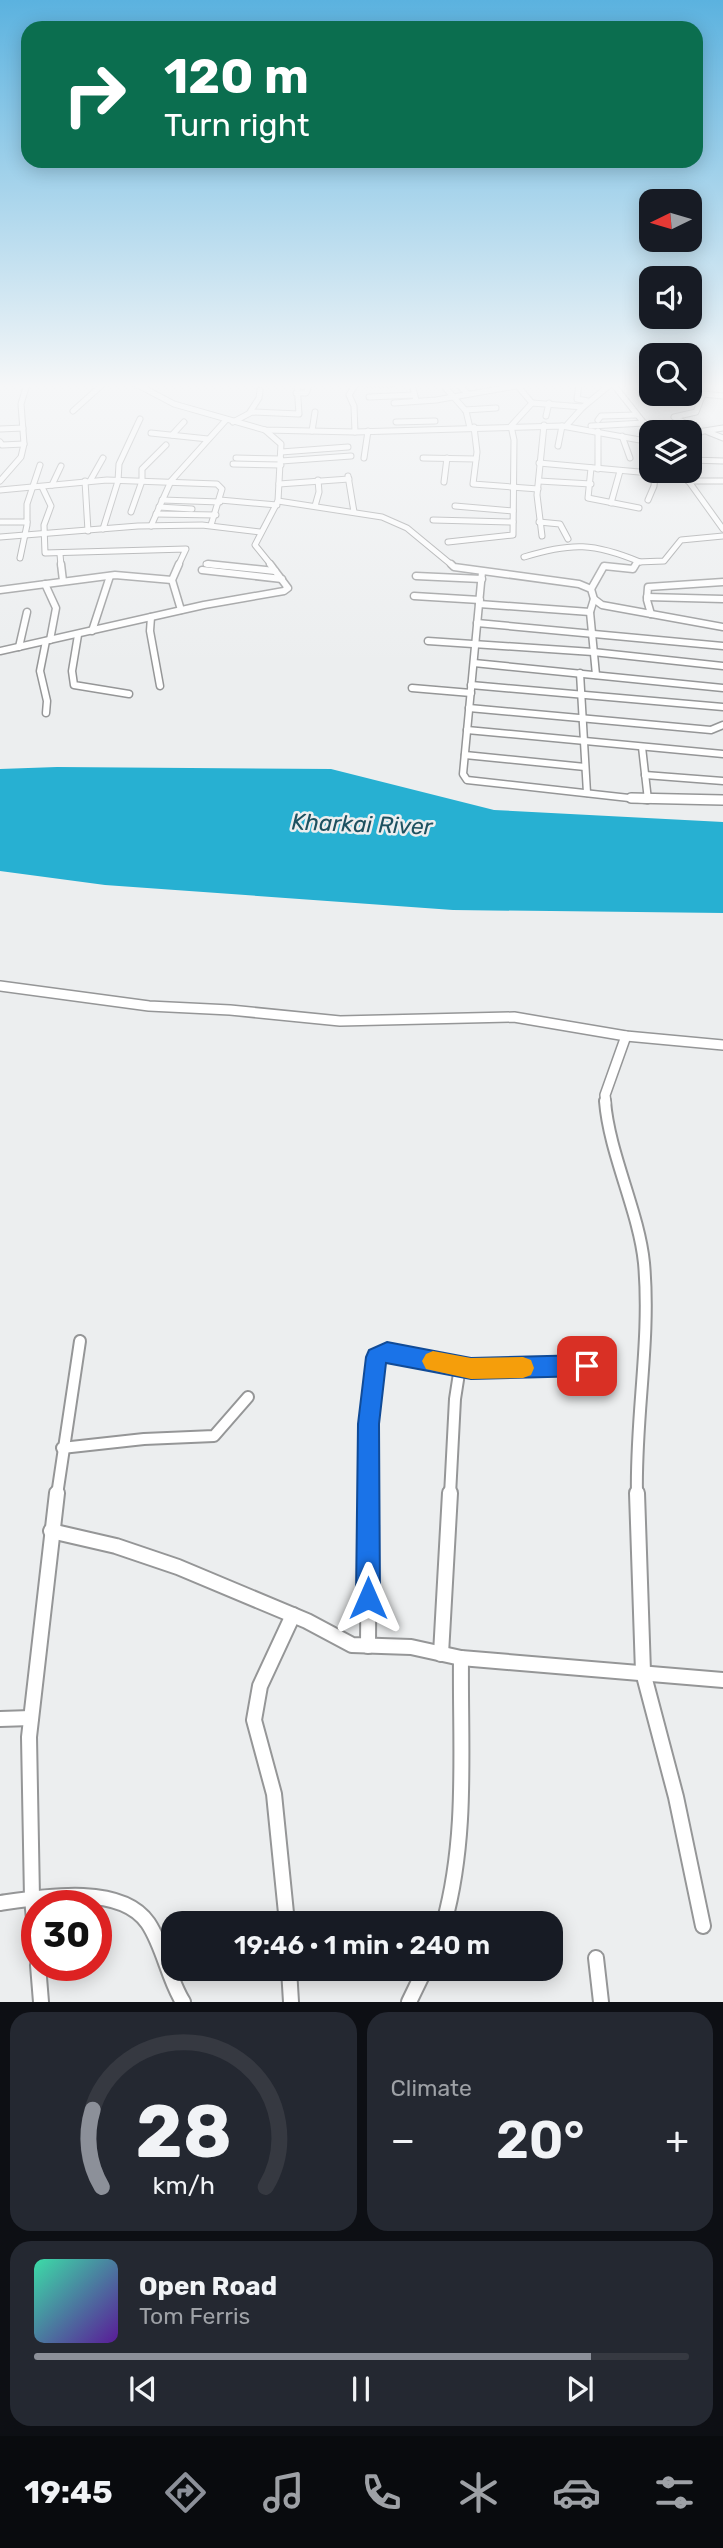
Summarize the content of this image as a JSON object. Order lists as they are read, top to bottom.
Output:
{
  "water": ["Kharkai River"],
  "north": "left",
  "page": {
    "turn": ["120 m", "Turn right"],
    "limit": "30",
    "trip": "19:46 · 1 min · 240 m",
    "tile": "Climate",
    "heat": ["−", "20°", "+"],
    "song": ["Open Road", "Tom Ferris"],
    "tabs": "19:45",
    "gauge": ["28", "km/h"]
  }
}
